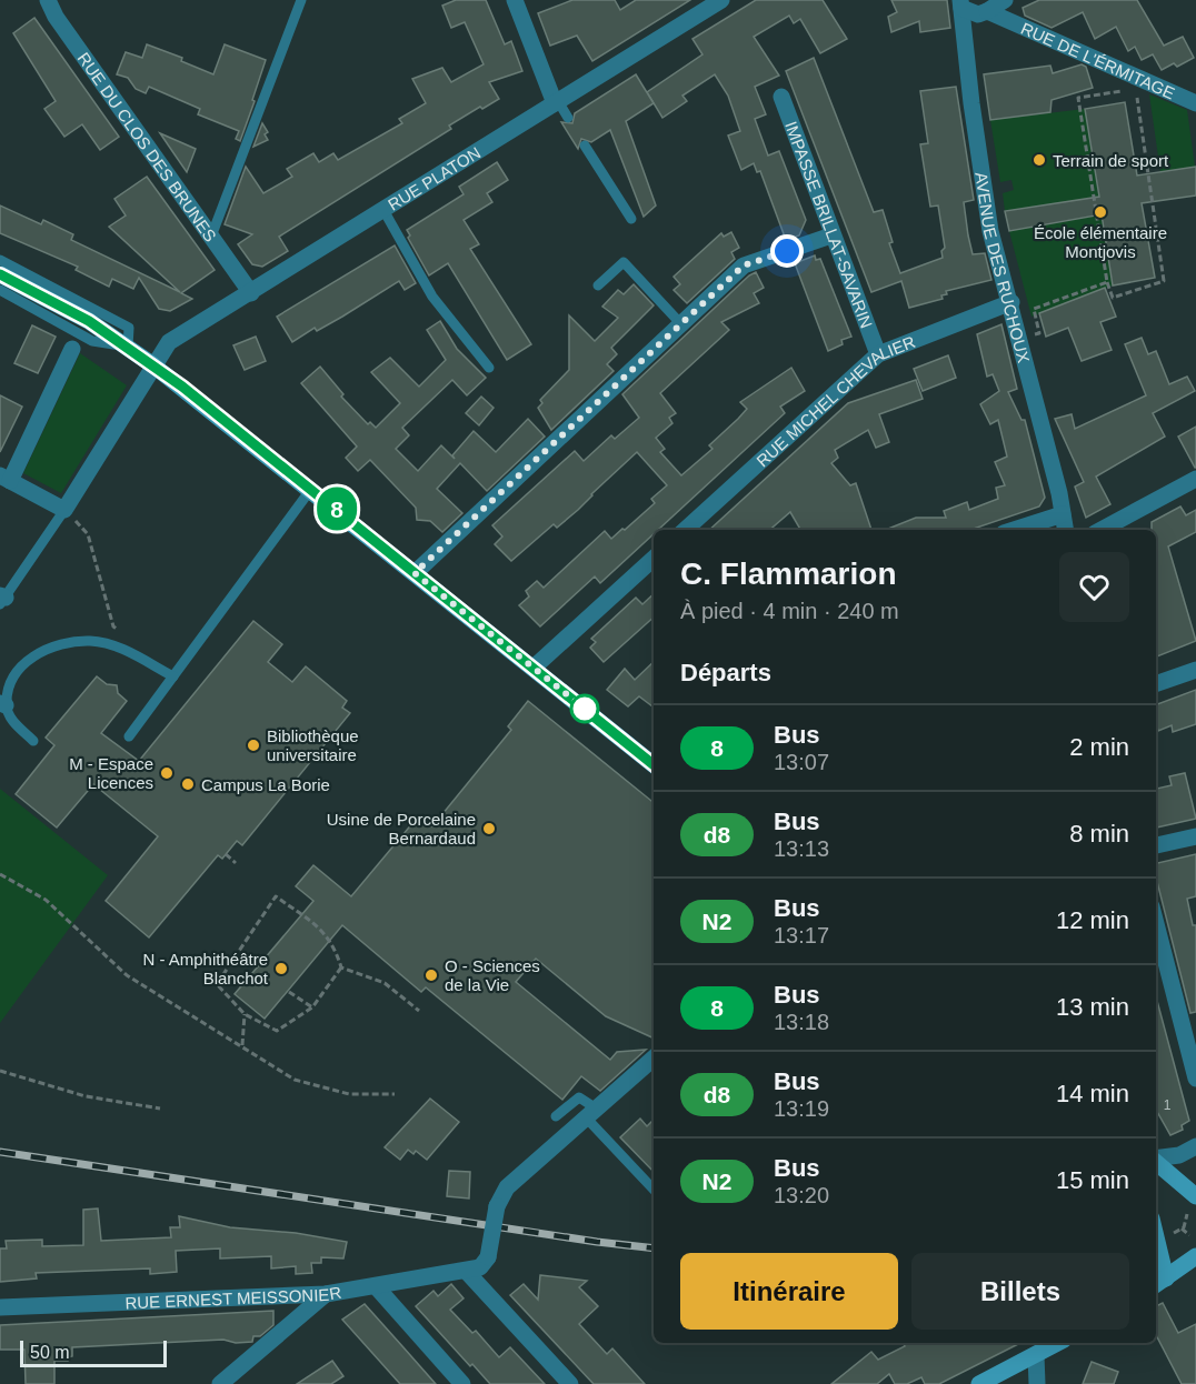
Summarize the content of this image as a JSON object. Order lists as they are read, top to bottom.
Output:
{
  "streets": {
    "street": [
      "RUE DE L'ÉRMITAGE",
      "RUE DU CLOS DES BRUNES",
      "RUE PLATON",
      "IMPASSE BRILLAT-SAVARIN",
      "AVENUE DES RUCHOUX",
      "RUE MICHEL CHEVALIER",
      "RUE ERNEST MEISSONIER"
    ]
  },
  "crossings": [
    ["RUE DE L'ÉRMITAGE", "AVENUE DES RUCHOUX"],
    ["RUE DU CLOS DES BRUNES", "RUE PLATON"],
    ["IMPASSE BRILLAT-SAVARIN", "RUE MICHEL CHEVALIER"],
    ["AVENUE DES RUCHOUX", "RUE MICHEL CHEVALIER"]
  ],
  "places": [
    "Terrain de sport",
    "École élémentaire Montjovis",
    "Bibliothèque universitaire",
    "M - Espace Licences",
    "Campus La Borie",
    "Usine de Porcelaine Bernardaud",
    "N - Amphithéâtre Blanchot",
    "O - Sciences de la Vie"
  ],
  "lines": ["bus line 8"],
  "house_numbers": ["1"],
  "scale_bar": "50 m",
  "page": {
    "on_map": "8",
    "heading": [
      ["C. Flammarion", "À pied · 4 min · 240 m"],
      "Départs"
    ],
    "list": [
      {
        "mark": "8",
        "name": "Bus",
        "note": "13:07",
        "value": "2 min"
      },
      {
        "mark": "d8",
        "name": "Bus",
        "note": "13:13",
        "value": "8 min"
      },
      {
        "mark": "N2",
        "name": "Bus",
        "note": "13:17",
        "value": "12 min"
      },
      {
        "mark": "8",
        "name": "Bus",
        "note": "13:18",
        "value": "13 min"
      },
      {
        "mark": "d8",
        "name": "Bus",
        "note": "13:19",
        "value": "14 min"
      },
      {
        "mark": "N2",
        "name": "Bus",
        "note": "13:20",
        "value": "15 min"
      }
    ],
    "buttons": ["Itinéraire", "Billets"],
    "scale": "50 m"
  }
}
